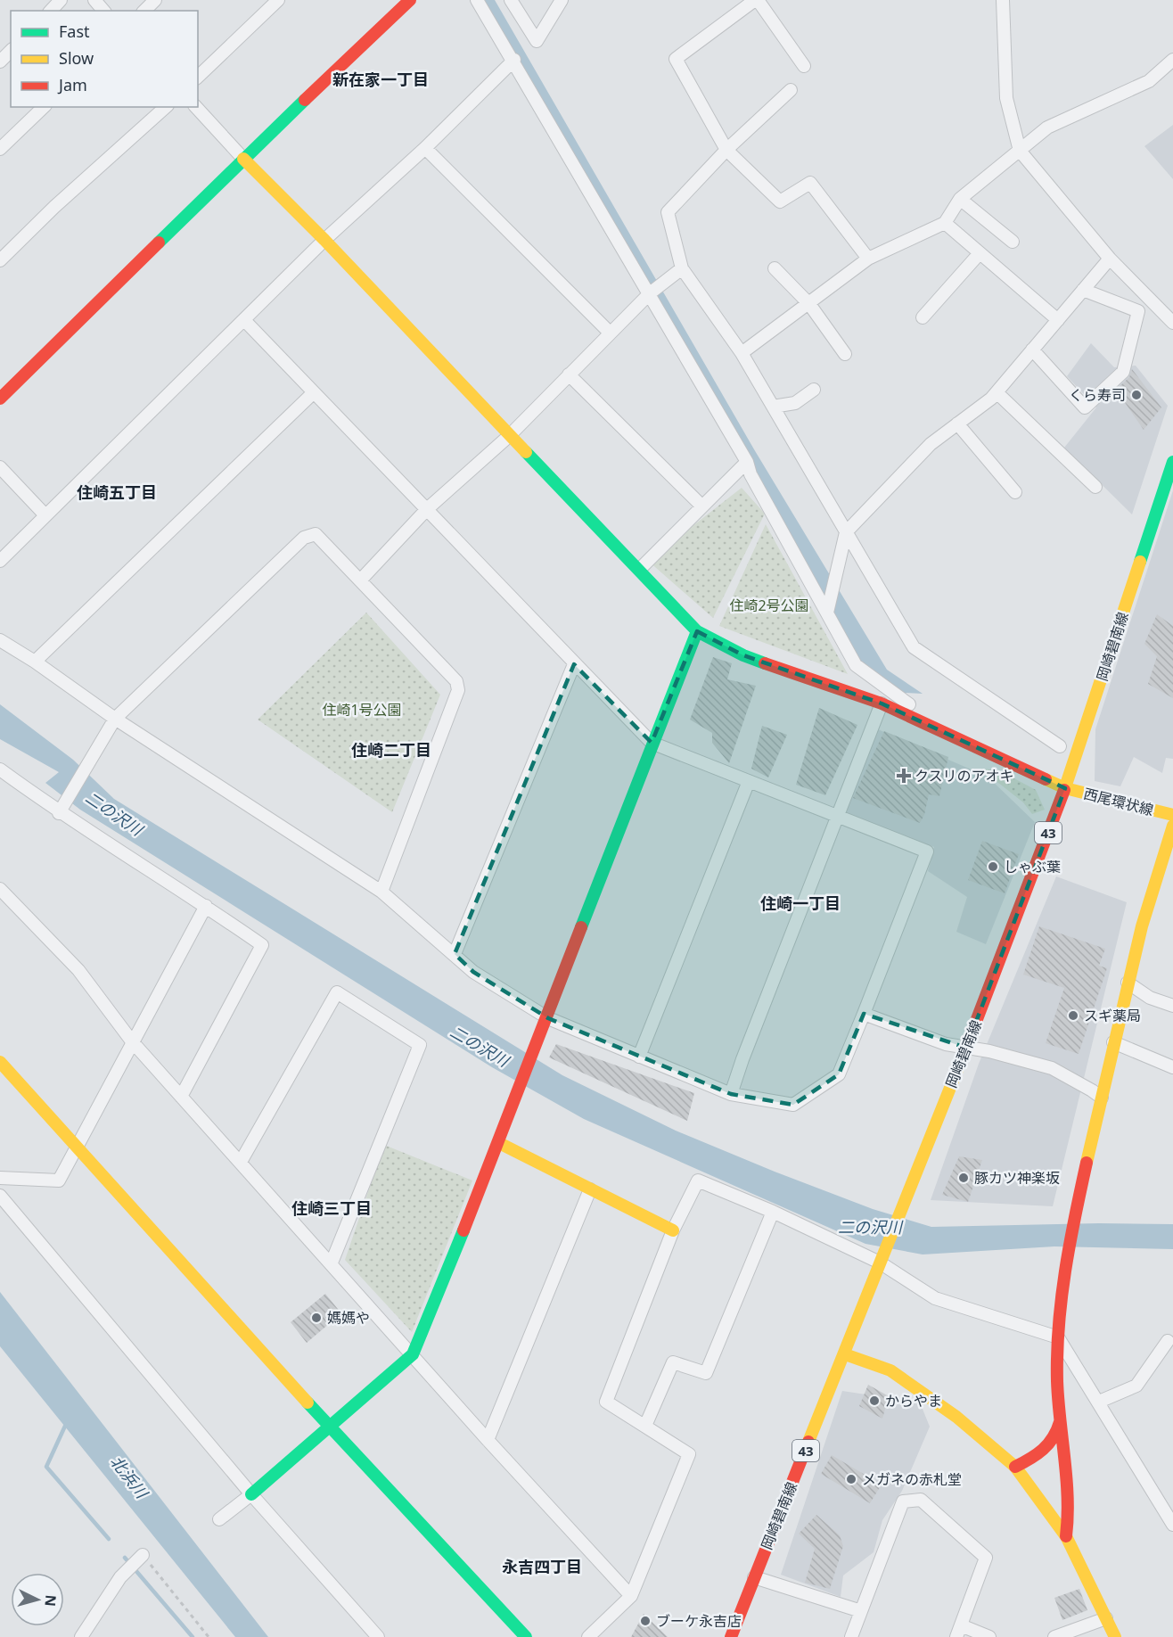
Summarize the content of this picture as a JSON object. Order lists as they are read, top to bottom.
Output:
{
  "streets": {
    "street": ["岡崎碧南線", "西尾環状線", "43"]
  },
  "crossings": [
    ["岡崎碧南線", "西尾環状線"]
  ],
  "districts": [
    "新在家一丁目",
    "住崎五丁目",
    "住崎二丁目",
    "住崎一丁目",
    "住崎三丁目",
    "永吉四丁目"
  ],
  "water": ["二の沢川", "北浜川"],
  "parks": ["住崎2号公園", "住崎1号公園"],
  "places": {
    "other": [
      "くら寿司",
      "しゃぶ葉",
      "スギ薬局",
      "豚カツ神楽坂",
      "媽媽や",
      "からやま",
      "メガネの赤札堂",
      "ブーケ永吉店"
    ],
    "health": ["クスリのアオキ"]
  },
  "legend": ["Fast", "Slow", "Jam"],
  "north": "right"
}
